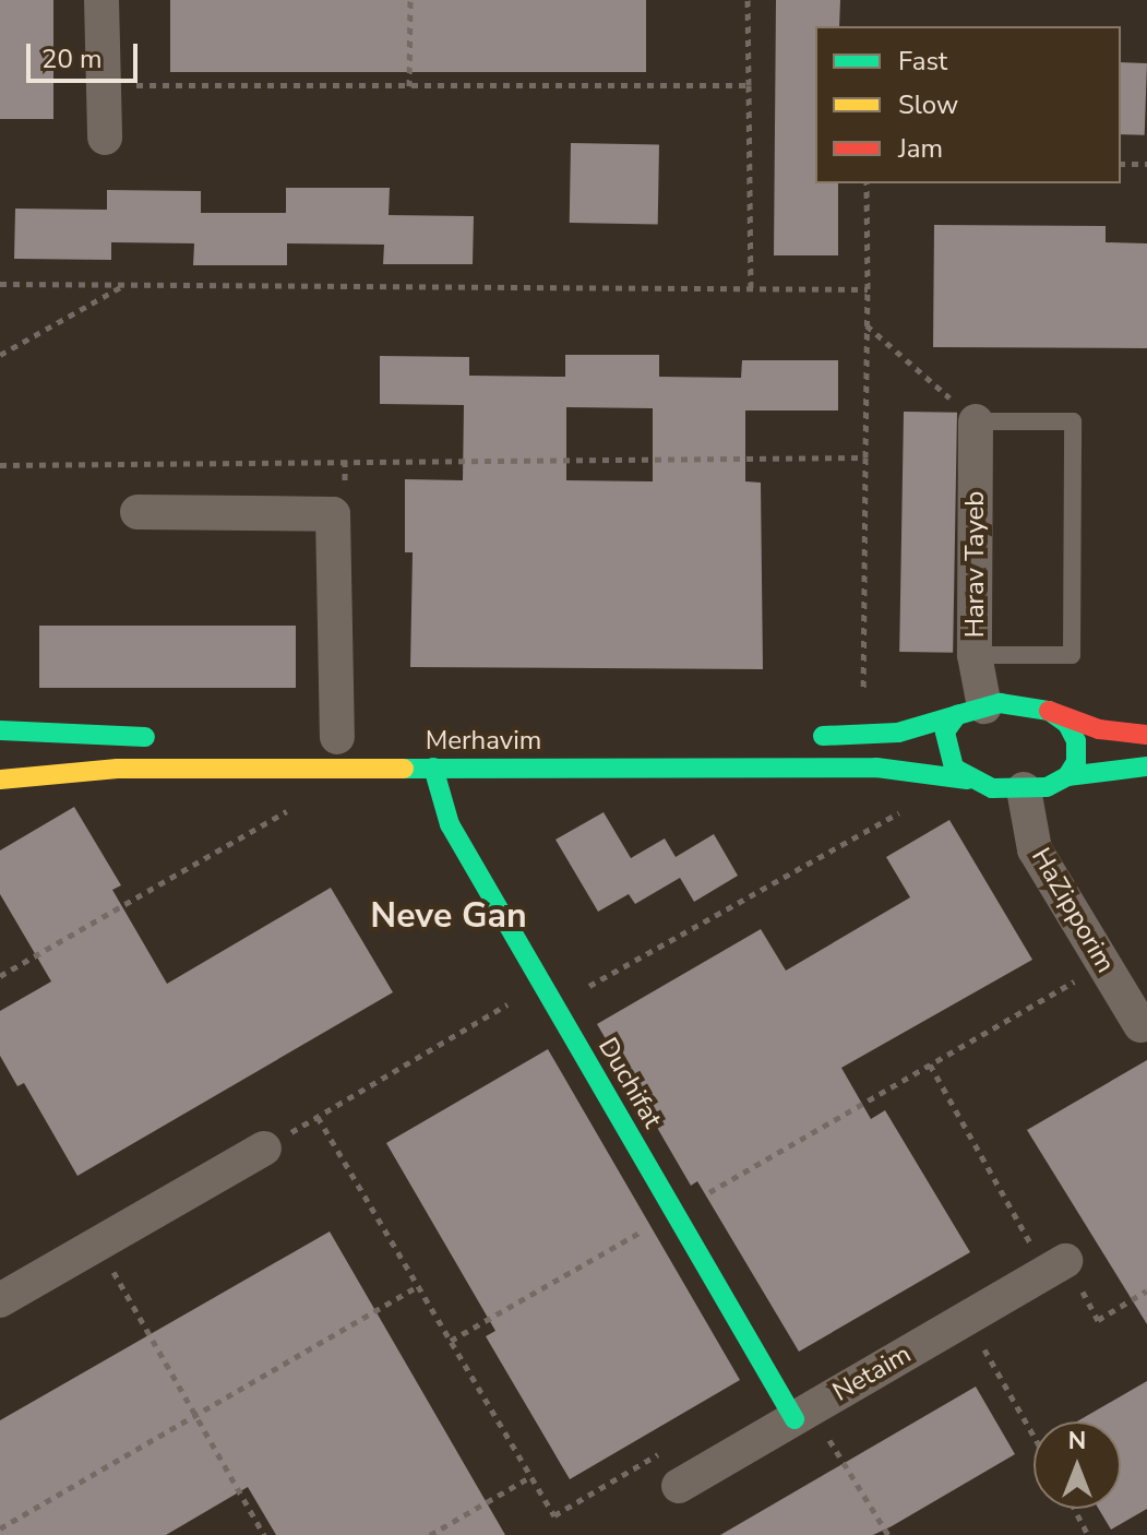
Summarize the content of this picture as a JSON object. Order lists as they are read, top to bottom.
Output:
{
  "streets": {
    "street": [
      "Harav Tayeb",
      "Merhavim",
      "HaZipporim",
      "Duchifat",
      "Netaim"
    ]
  },
  "crossings": [
    ["Harav Tayeb", "Merhavim"],
    ["Harav Tayeb", "HaZipporim"],
    ["Merhavim", "HaZipporim"],
    ["Merhavim", "Duchifat"],
    ["Duchifat", "Netaim"]
  ],
  "districts": ["Neve Gan"],
  "legend": ["Fast", "Slow", "Jam"],
  "scale_bar": "20 m",
  "north": "top"
}
